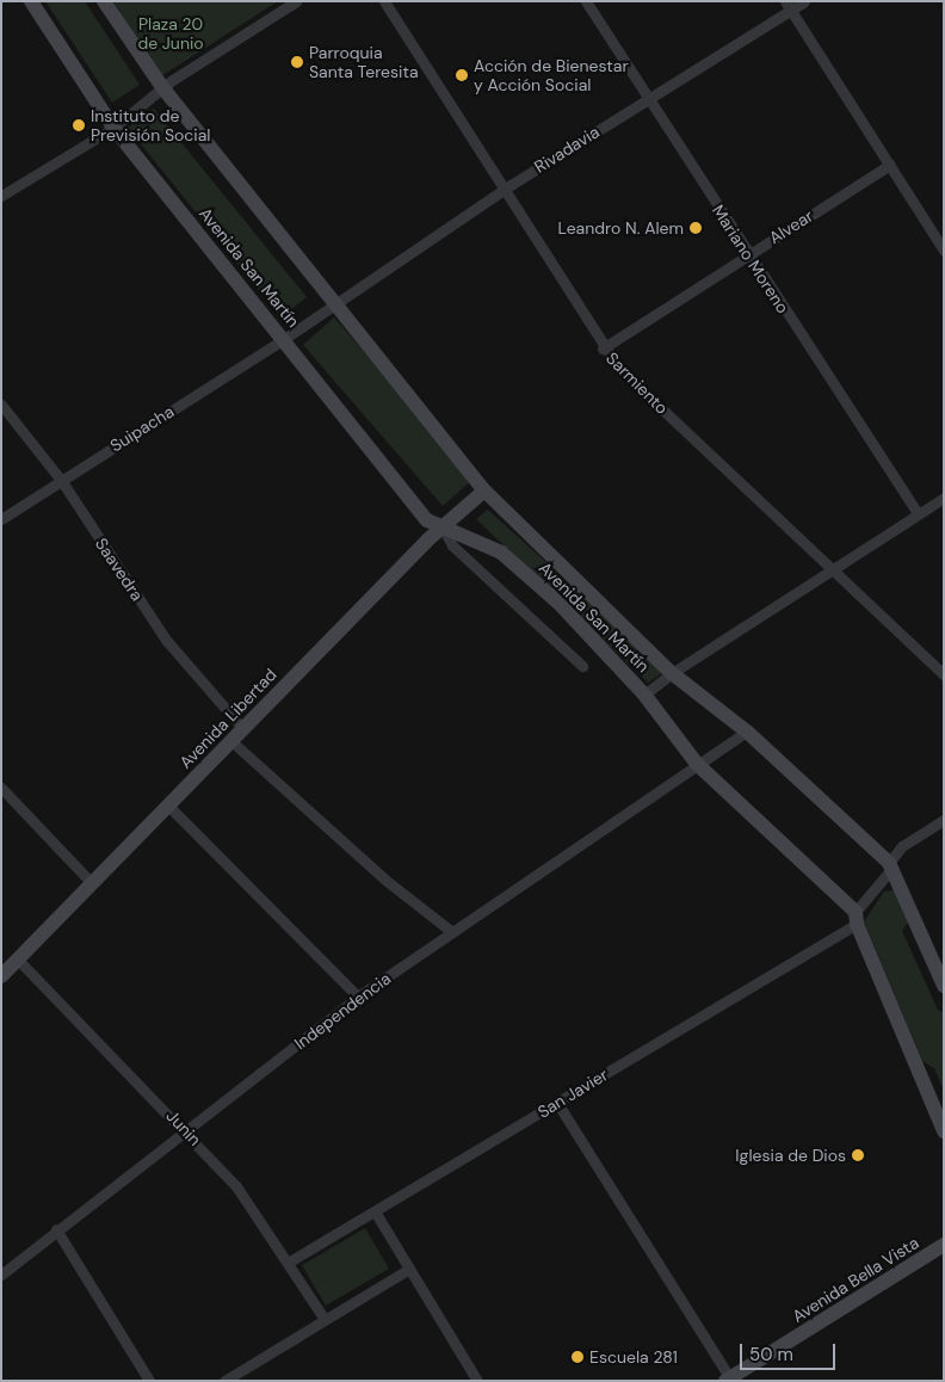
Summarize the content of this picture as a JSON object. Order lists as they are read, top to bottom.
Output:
{
  "streets": {
    "main road": ["Avenida San Martín", "Avenida Libertad", "Avenida Bella Vista"],
    "street": [
      "Rivadavia",
      "Alvear",
      "Mariano Moreno",
      "Sarmiento",
      "Suipacha",
      "Saavedra",
      "Independencia",
      "San Javier",
      "Junin"
    ]
  },
  "crossings": [
    ["Rivadavia", "Mariano Moreno"],
    ["Rivadavia", "Avenida San Martín"],
    ["Rivadavia", "Sarmiento"],
    ["Rivadavia", "Suipacha"],
    ["Alvear", "Mariano Moreno"],
    ["Alvear", "Sarmiento"],
    ["Avenida San Martín", "Suipacha"],
    ["Avenida San Martín", "Avenida Libertad"],
    ["Avenida San Martín", "Independencia"],
    ["Avenida San Martín", "San Javier"],
    ["Suipacha", "Saavedra"],
    ["Saavedra", "Avenida Libertad"],
    ["Avenida Libertad", "Junin"],
    ["Independencia", "Junin"],
    ["San Javier", "Junin"]
  ],
  "parks": ["Plaza 20 de Junio"],
  "places": [
    "Parroquia Santa Teresita",
    "Acción de Bienestar y Acción Social",
    "Instituto de Previsión Social",
    "Leandro N. Alem",
    "Iglesia de Dios",
    "Escuela 281"
  ],
  "scale_bar": "50 m"
}
